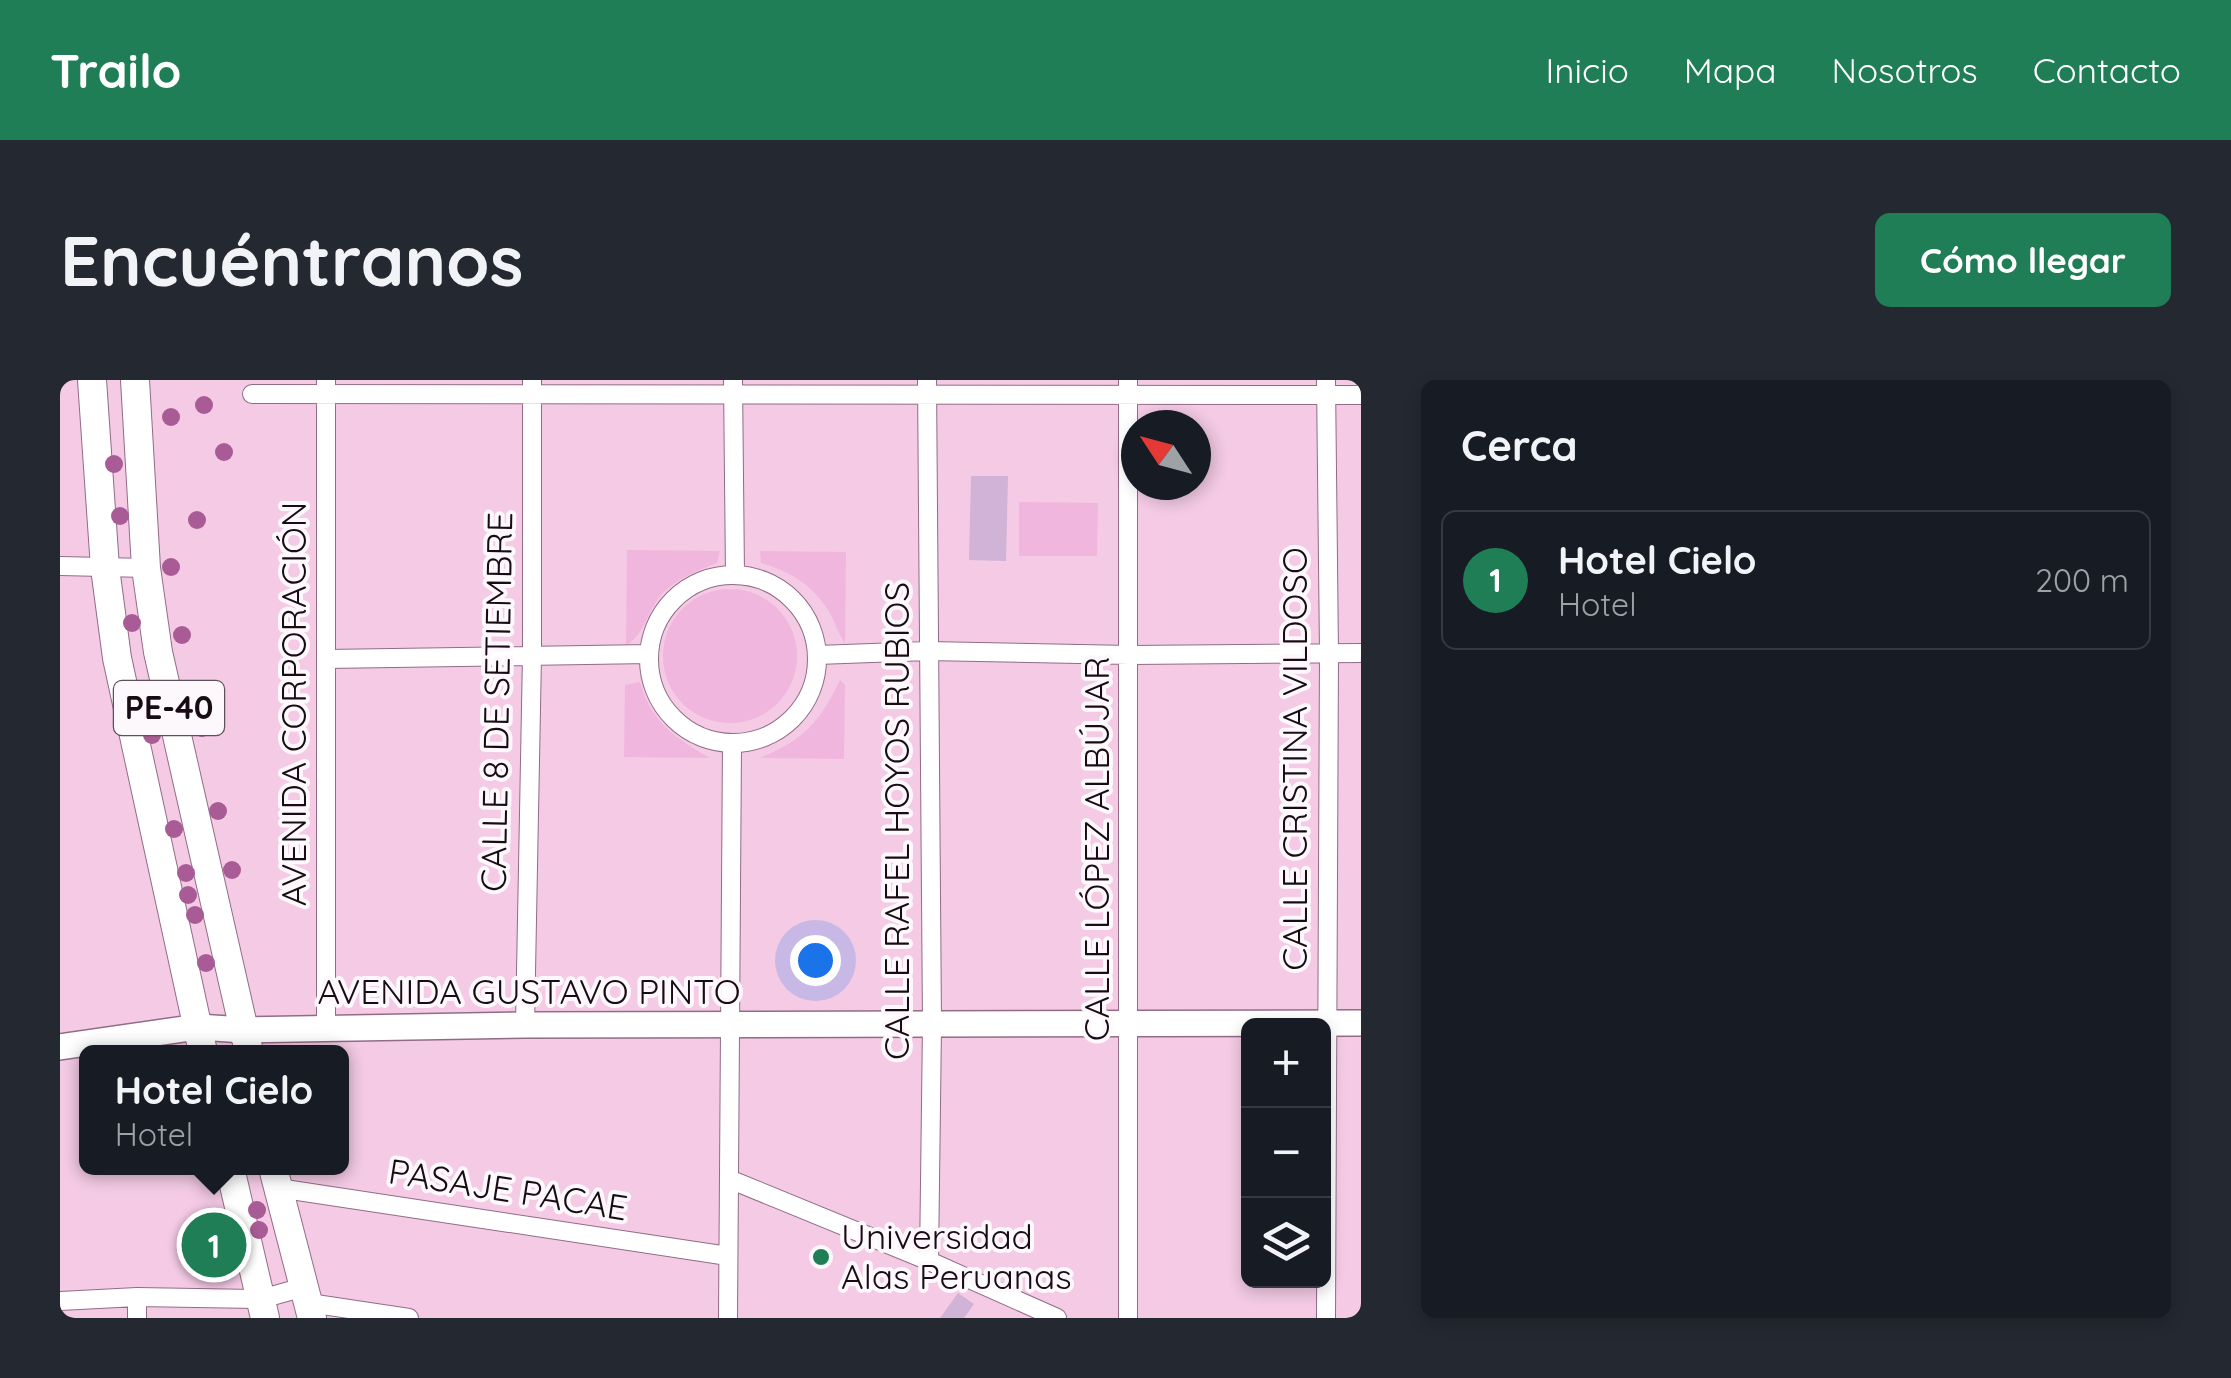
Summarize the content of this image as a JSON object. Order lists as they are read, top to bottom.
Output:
{
  "streets": {
    "highway": ["PE-40"],
    "main road": ["AVENIDA GUSTAVO PINTO"],
    "street": [
      "CALLE 8 DE SETIEMBRE",
      "AVENIDA CORPORACIÓN",
      "CALLE CRISTINA VILDOSO",
      "CALLE RAFEL HOYOS RUBIOS",
      "CALLE LÓPEZ ALBÚJAR",
      "PASAJE PACAE"
    ]
  },
  "crossings": [
    ["CALLE 8 DE SETIEMBRE", "AVENIDA GUSTAVO PINTO"],
    ["AVENIDA CORPORACIÓN", "AVENIDA GUSTAVO PINTO"],
    ["PE-40", "AVENIDA GUSTAVO PINTO"],
    ["CALLE RAFEL HOYOS RUBIOS", "AVENIDA GUSTAVO PINTO"],
    ["CALLE LÓPEZ ALBÚJAR", "AVENIDA GUSTAVO PINTO"]
  ],
  "places": ["Universidad Alas Peruanas"],
  "north": "top left",
  "page": {
    "header": "Trailo",
    "nav": [
      "Inicio",
      "Mapa",
      "Nosotros",
      "Contacto"
    ],
    "buttons": "Cómo llegar",
    "title": "Encuéntranos",
    "heading": "Cerca",
    "list": [
      {
        "mark": "1",
        "name": "Hotel Cielo",
        "note": "Hotel",
        "value": "200 m"
      }
    ],
    "map_buttons": ["+", "−"],
    "popup": ["Hotel Cielo", "Hotel"],
    "pins": "1"
  }
}
